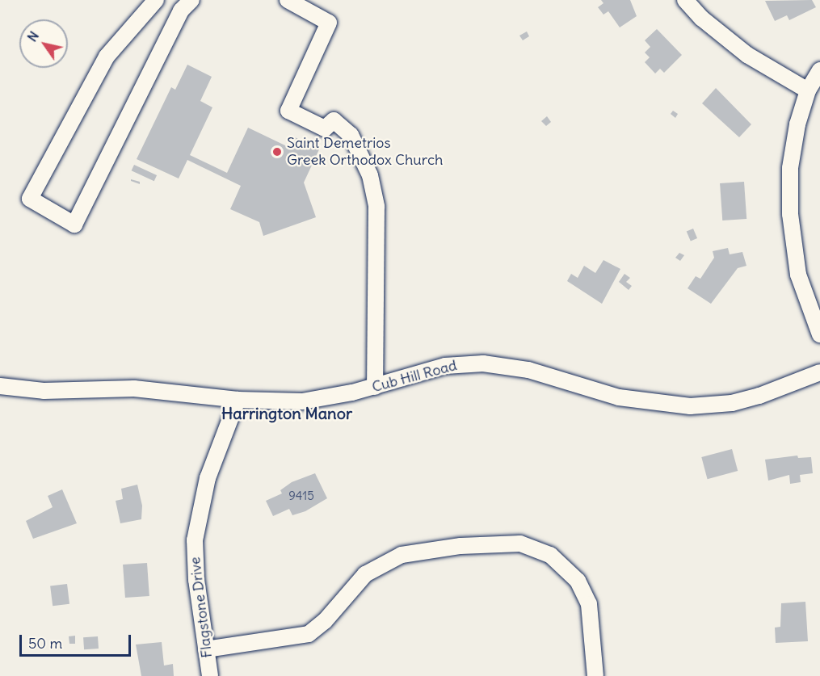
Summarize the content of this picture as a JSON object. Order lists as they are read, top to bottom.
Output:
{
  "streets": {
    "street": ["Cub Hill Road", "Flagstone Drive"]
  },
  "crossings": [
    ["Cub Hill Road", "Flagstone Drive"]
  ],
  "districts": ["Harrington Manor"],
  "places": ["Saint Demetrios Greek Orthodox Church"],
  "house_numbers": ["9415"],
  "scale_bar": "50 m",
  "north": "top left"
}
